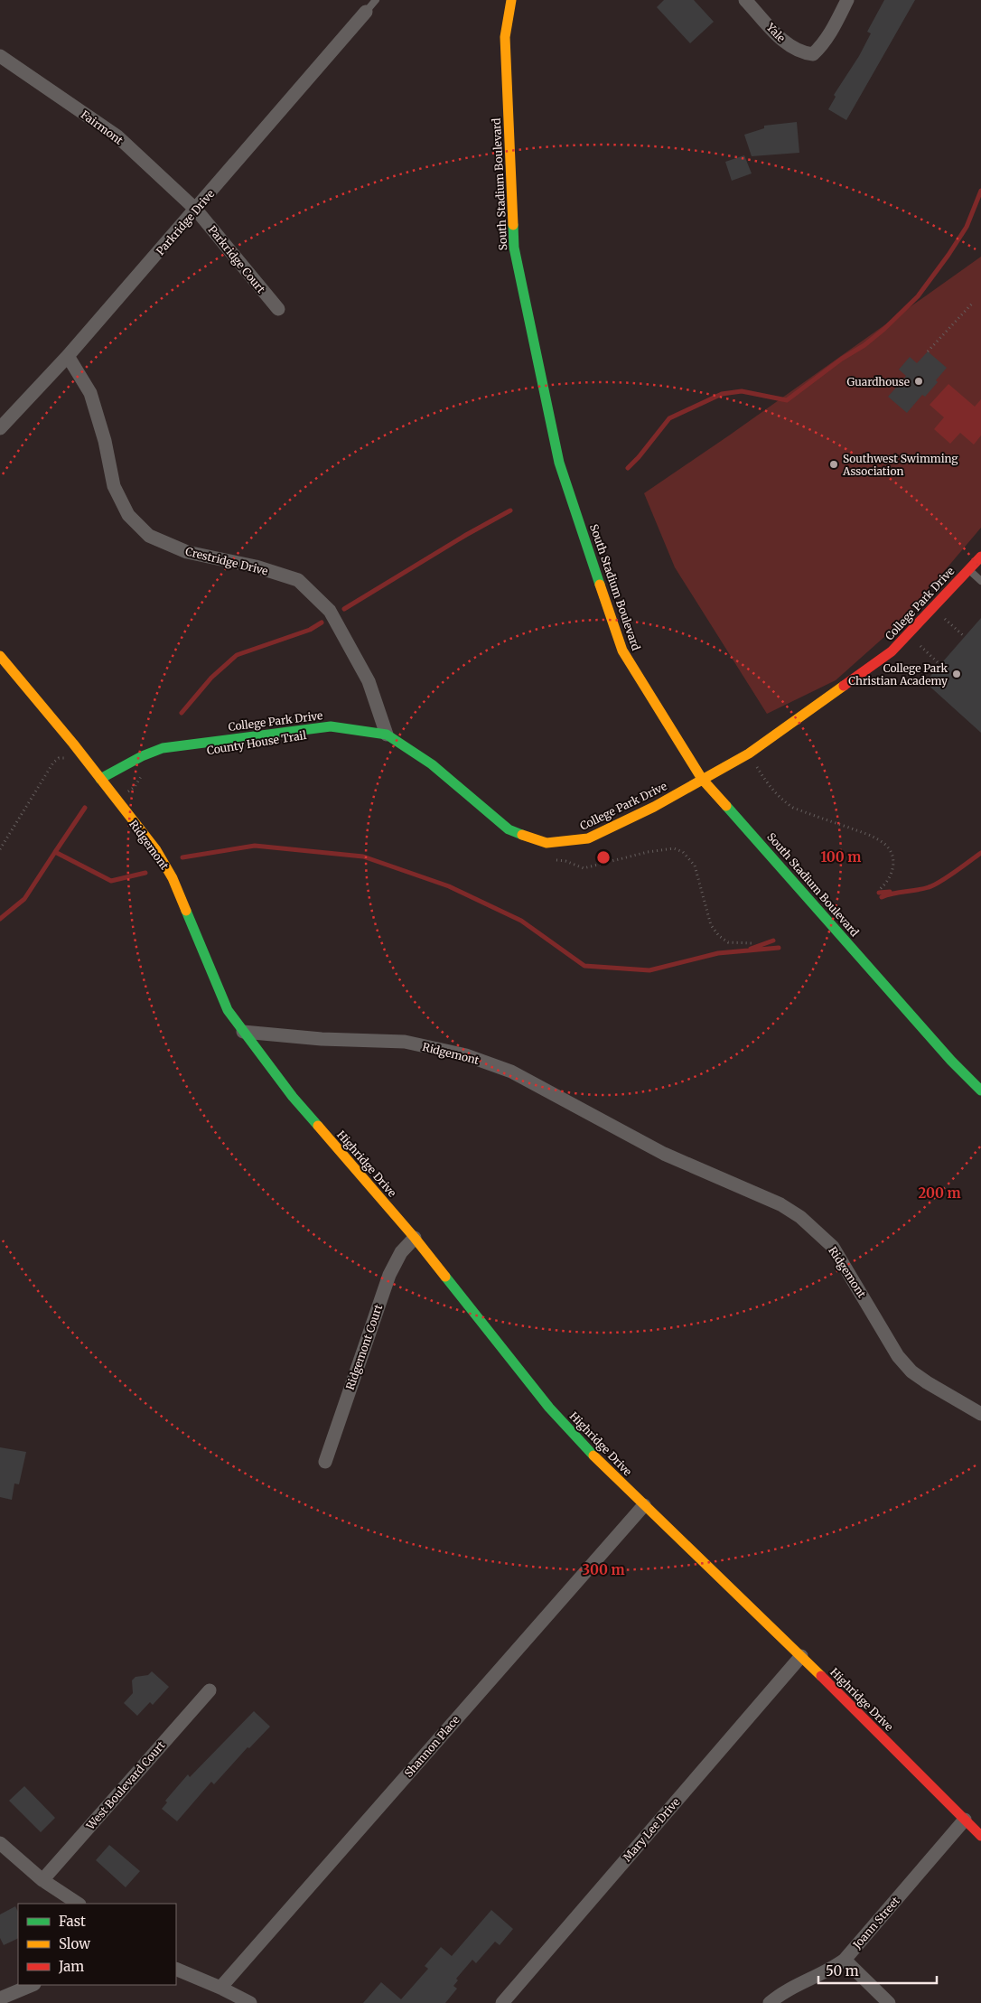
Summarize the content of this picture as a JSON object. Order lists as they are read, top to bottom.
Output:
{
  "streets": {
    "street": [
      "Yale",
      "Fairmont",
      "South Stadium Boulevard",
      "Parkridge Drive",
      "Parkridge Court",
      "Crestridge Drive",
      "College Park Drive",
      "Ridgemont",
      "Highridge Drive",
      "Ridgemont Court",
      "Shannon Place",
      "West Boulevard Court",
      "Mary Lee Drive",
      "Joann Street"
    ]
  },
  "crossings": [
    ["Fairmont", "Parkridge Drive"],
    ["Fairmont", "Parkridge Court"],
    ["South Stadium Boulevard", "College Park Drive"],
    ["Parkridge Drive", "Parkridge Court"],
    ["Parkridge Drive", "Crestridge Drive"],
    ["Crestridge Drive", "College Park Drive"],
    ["College Park Drive", "Ridgemont"],
    ["Ridgemont", "Highridge Drive"],
    ["Highridge Drive", "Ridgemont Court"],
    ["Highridge Drive", "Shannon Place"],
    ["Highridge Drive", "Mary Lee Drive"],
    ["Highridge Drive", "Joann Street"]
  ],
  "places": ["Guardhouse", "Southwest Swimming Association", "College Park Christian Academy"],
  "legend": ["Fast", "Slow", "Jam"],
  "scale_bar": "50 m",
  "rings": ["100 m", "200 m", "300 m"]
}
